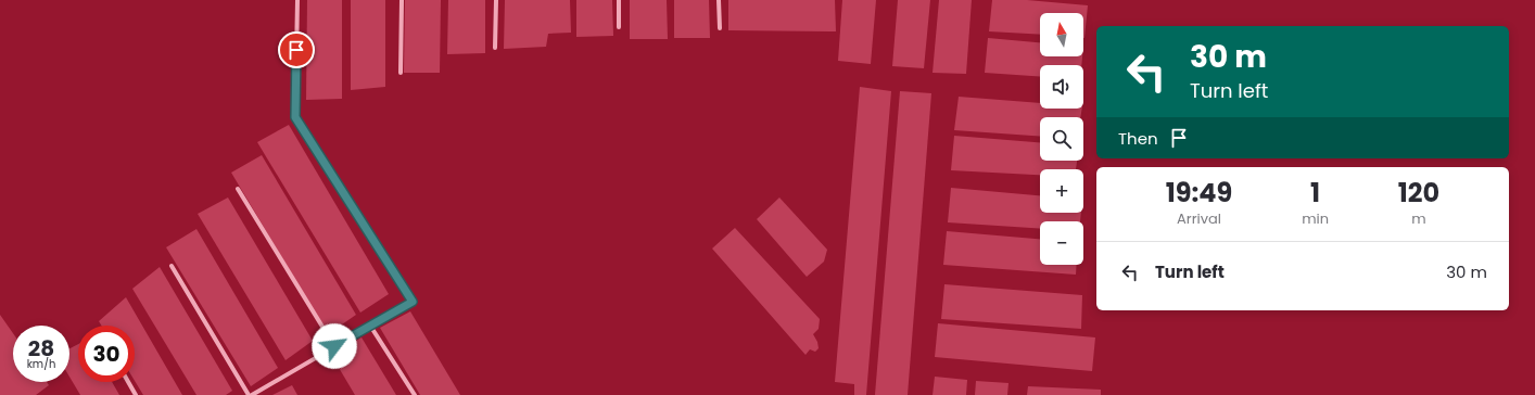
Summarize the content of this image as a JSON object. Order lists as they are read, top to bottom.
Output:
{
  "north": "top",
  "page": {
    "map_buttons": ["+", "−"],
    "turn": ["30 m", "Turn left"],
    "then": "Then",
    "eta": [
      "19:49",
      "Arrival",
      "1",
      "min",
      "120",
      "m"
    ],
    "list": [
      {
        "name": "Turn left",
        "value": "30 m"
      }
    ],
    "speed": "28 km/h",
    "limit": "30"
  }
}
